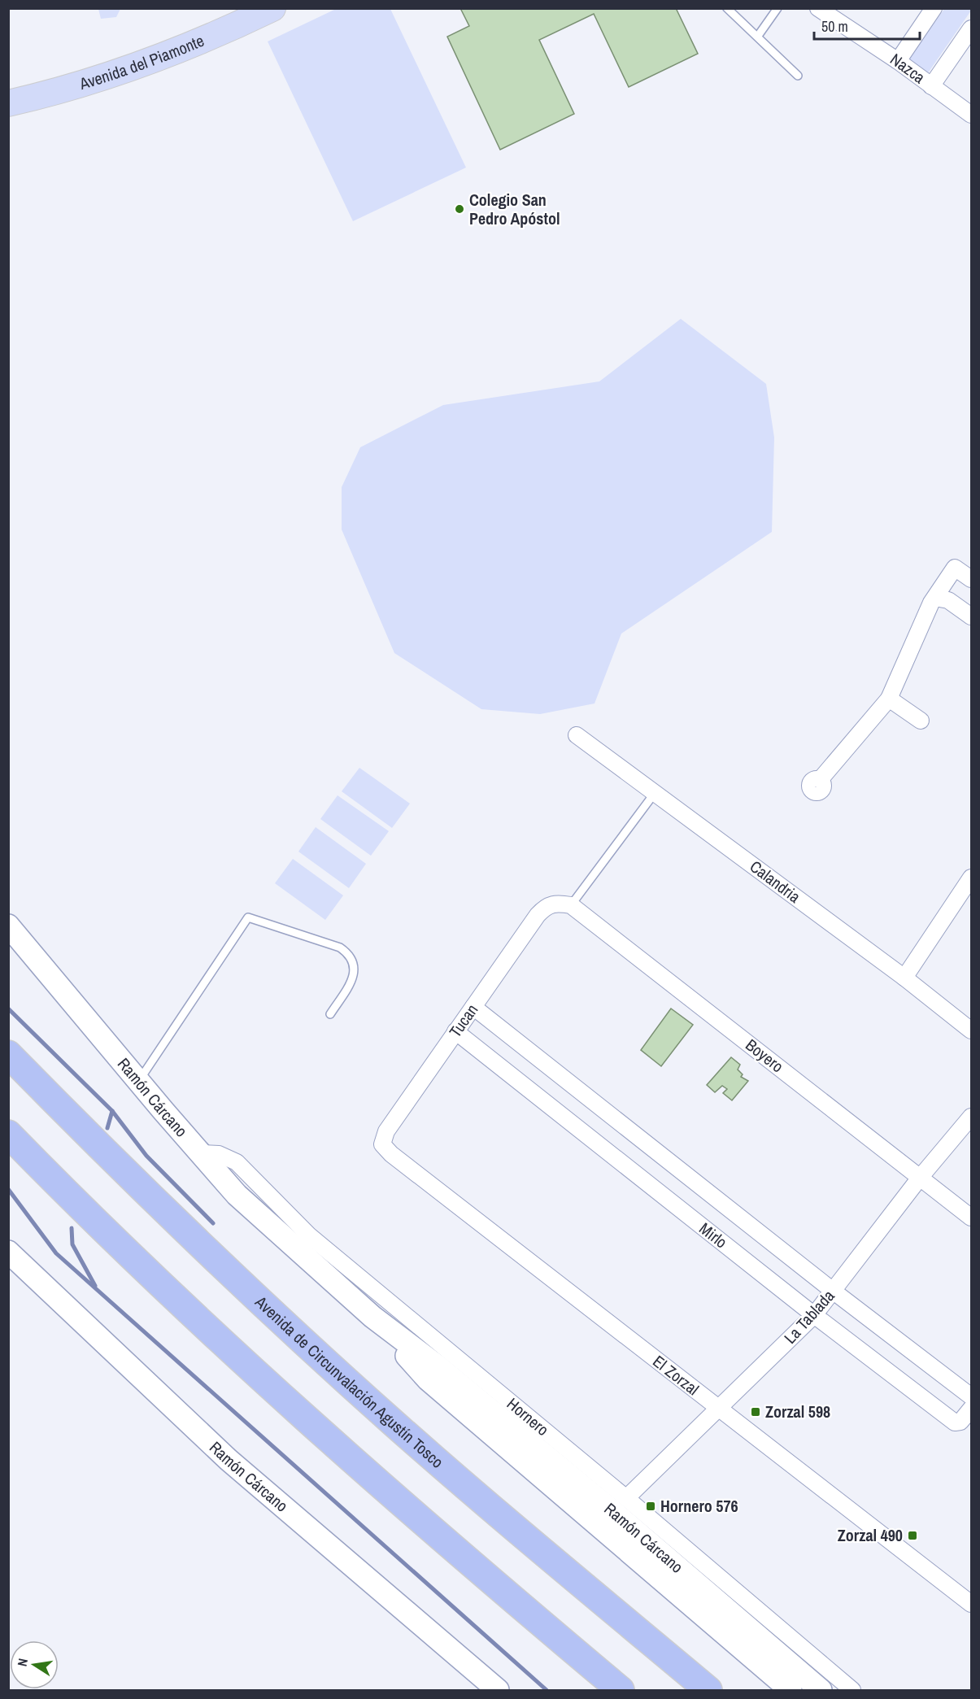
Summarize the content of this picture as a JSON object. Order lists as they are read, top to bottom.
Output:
{
  "streets": {
    "highway": ["Avenida de Circunvalación Agustín Tosco"],
    "main road": ["Avenida del Piamonte", "Ramón Cárcano"],
    "street": [
      "Nazca",
      "Calandria",
      "Tucan",
      "Boyero",
      "Mirlo",
      "La Tablada",
      "El Zorzal",
      "Hornero"
    ]
  },
  "crossings": [
    ["Tucan", "Boyero"],
    ["Tucan", "Mirlo"],
    ["Tucan", "El Zorzal"],
    ["Boyero", "La Tablada"],
    ["Ramón Cárcano", "Hornero"],
    ["Mirlo", "La Tablada"],
    ["La Tablada", "El Zorzal"],
    ["La Tablada", "Hornero"]
  ],
  "places": {
    "other": ["Colegio San Pedro Apóstol"],
    "transit": ["Zorzal 598", "Hornero 576", "Zorzal 490"]
  },
  "scale_bar": "50 m",
  "north": "left"
}
